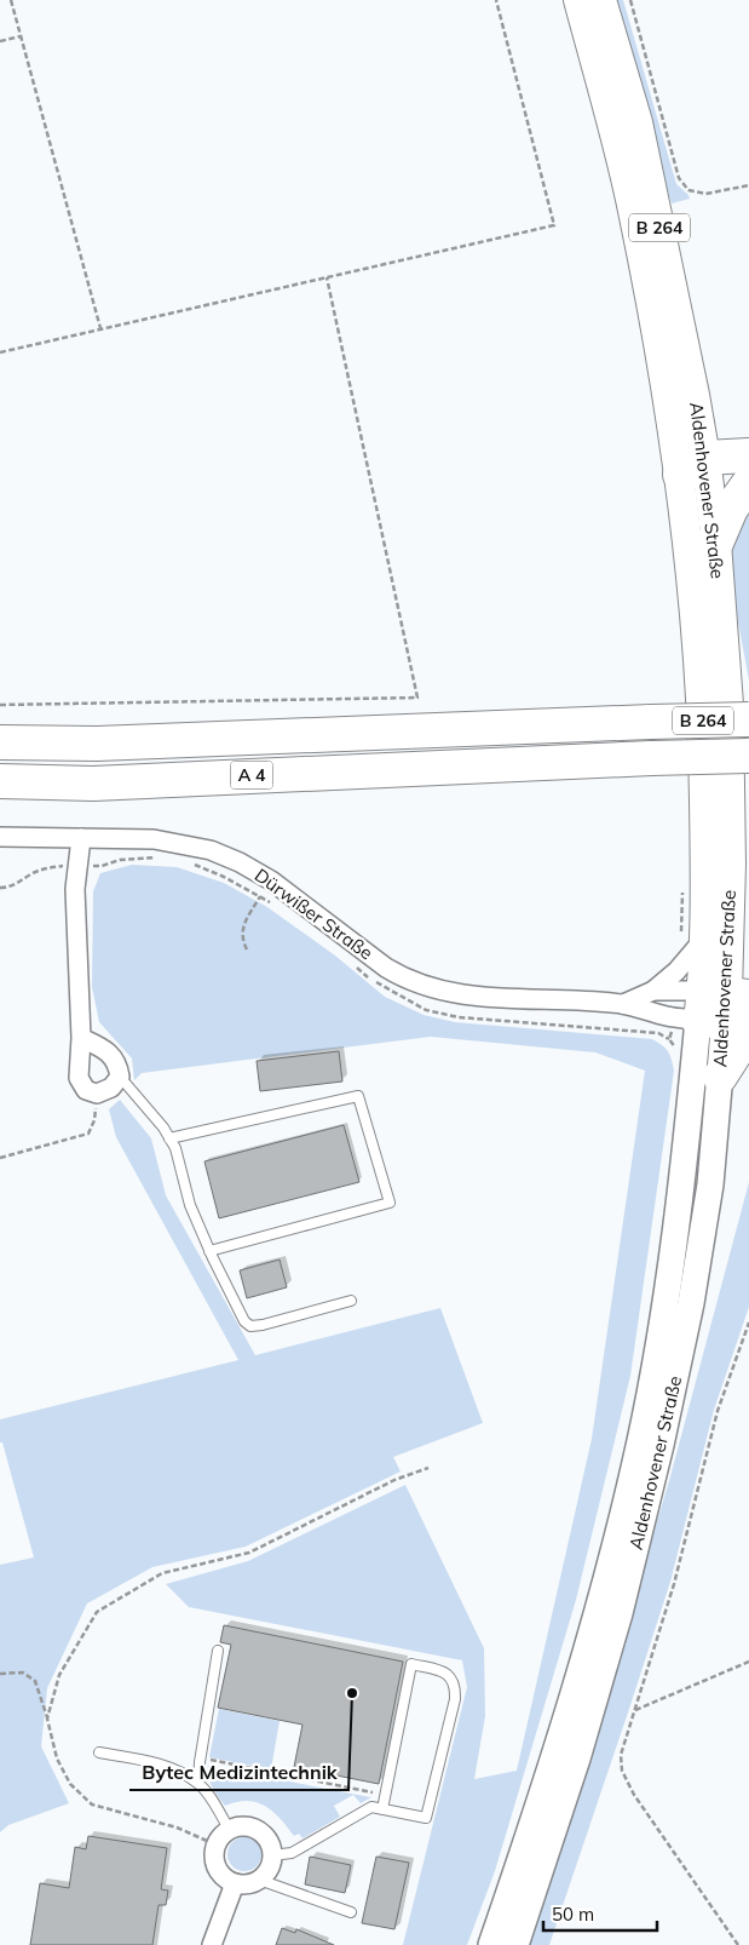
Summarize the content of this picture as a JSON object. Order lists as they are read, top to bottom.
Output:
{
  "streets": {
    "highway": ["A 4"],
    "main road": ["B 264", "Aldenhovener Straße"],
    "street": ["Dürwißer Straße"]
  },
  "crossings": [
    ["Aldenhovener Straße", "Dürwißer Straße"]
  ],
  "places": ["Bytec Medizintechnik"],
  "scale_bar": "50 m"
}
